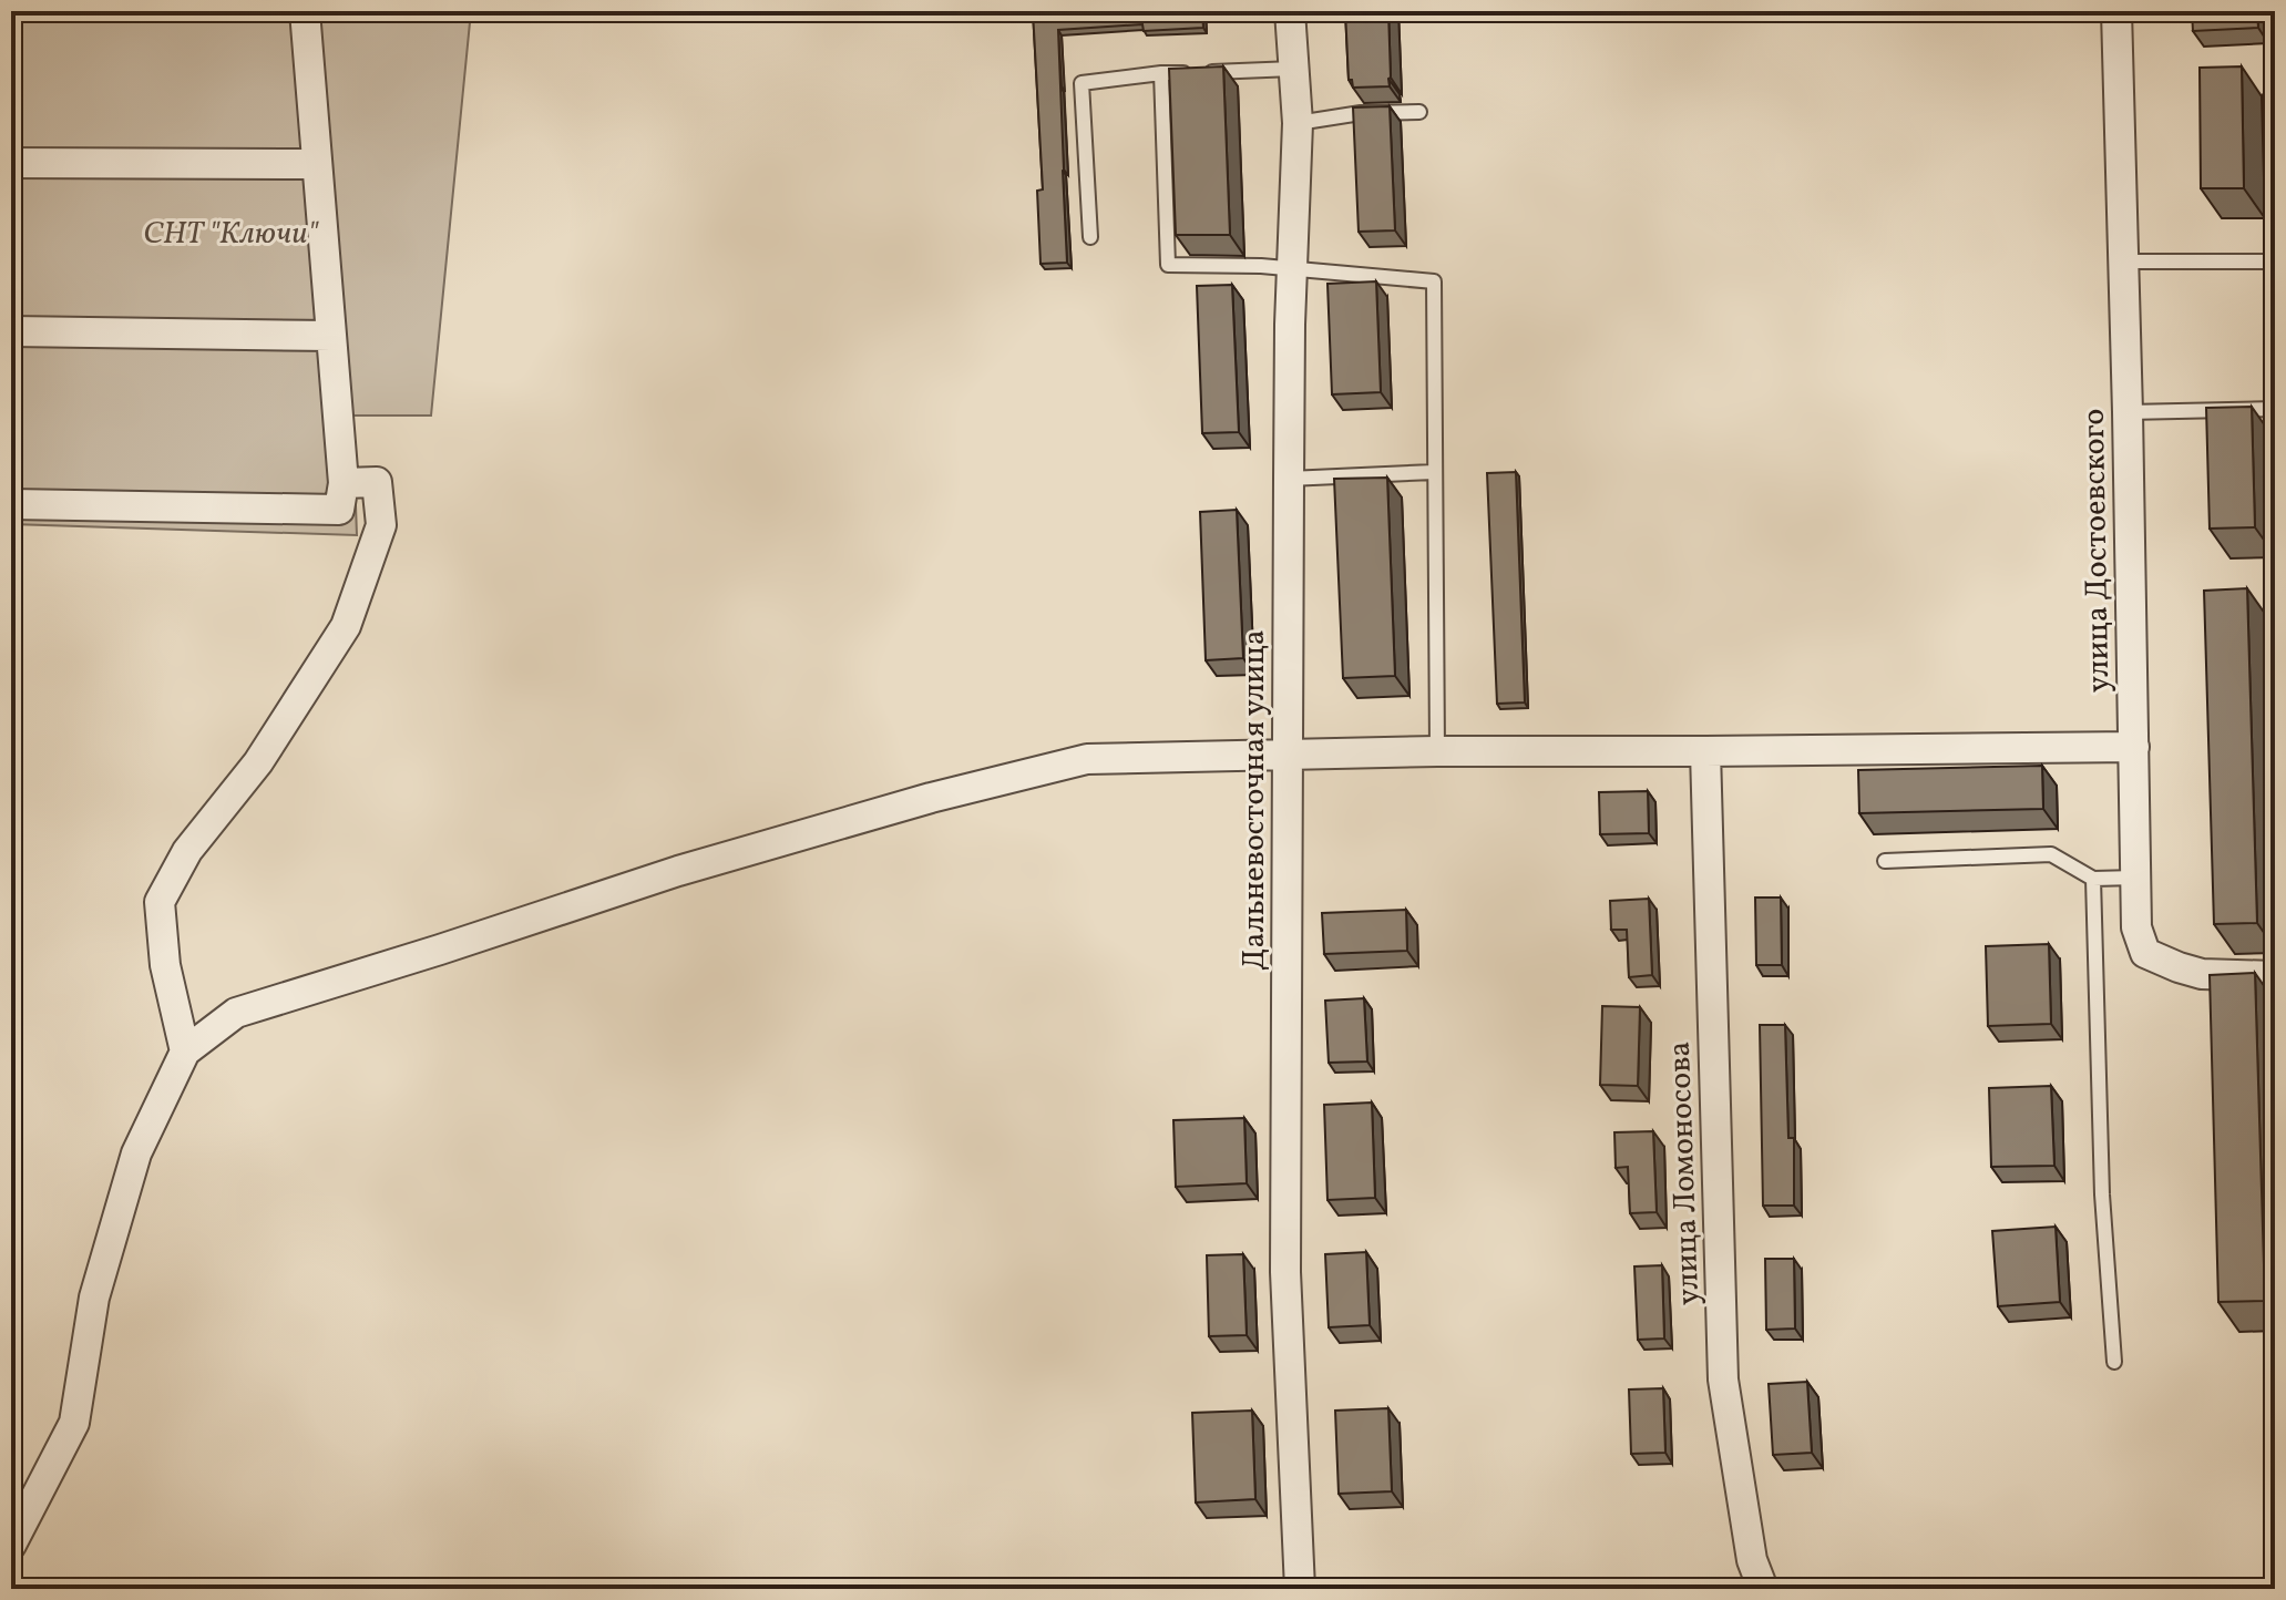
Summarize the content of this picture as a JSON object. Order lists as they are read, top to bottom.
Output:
{
  "streets": {
    "street": ["улица Достоевского", "Дальневосточная улица", "улица Ломоносова"]
  },
  "parks": ["СНТ \"Ключи\""]
}
